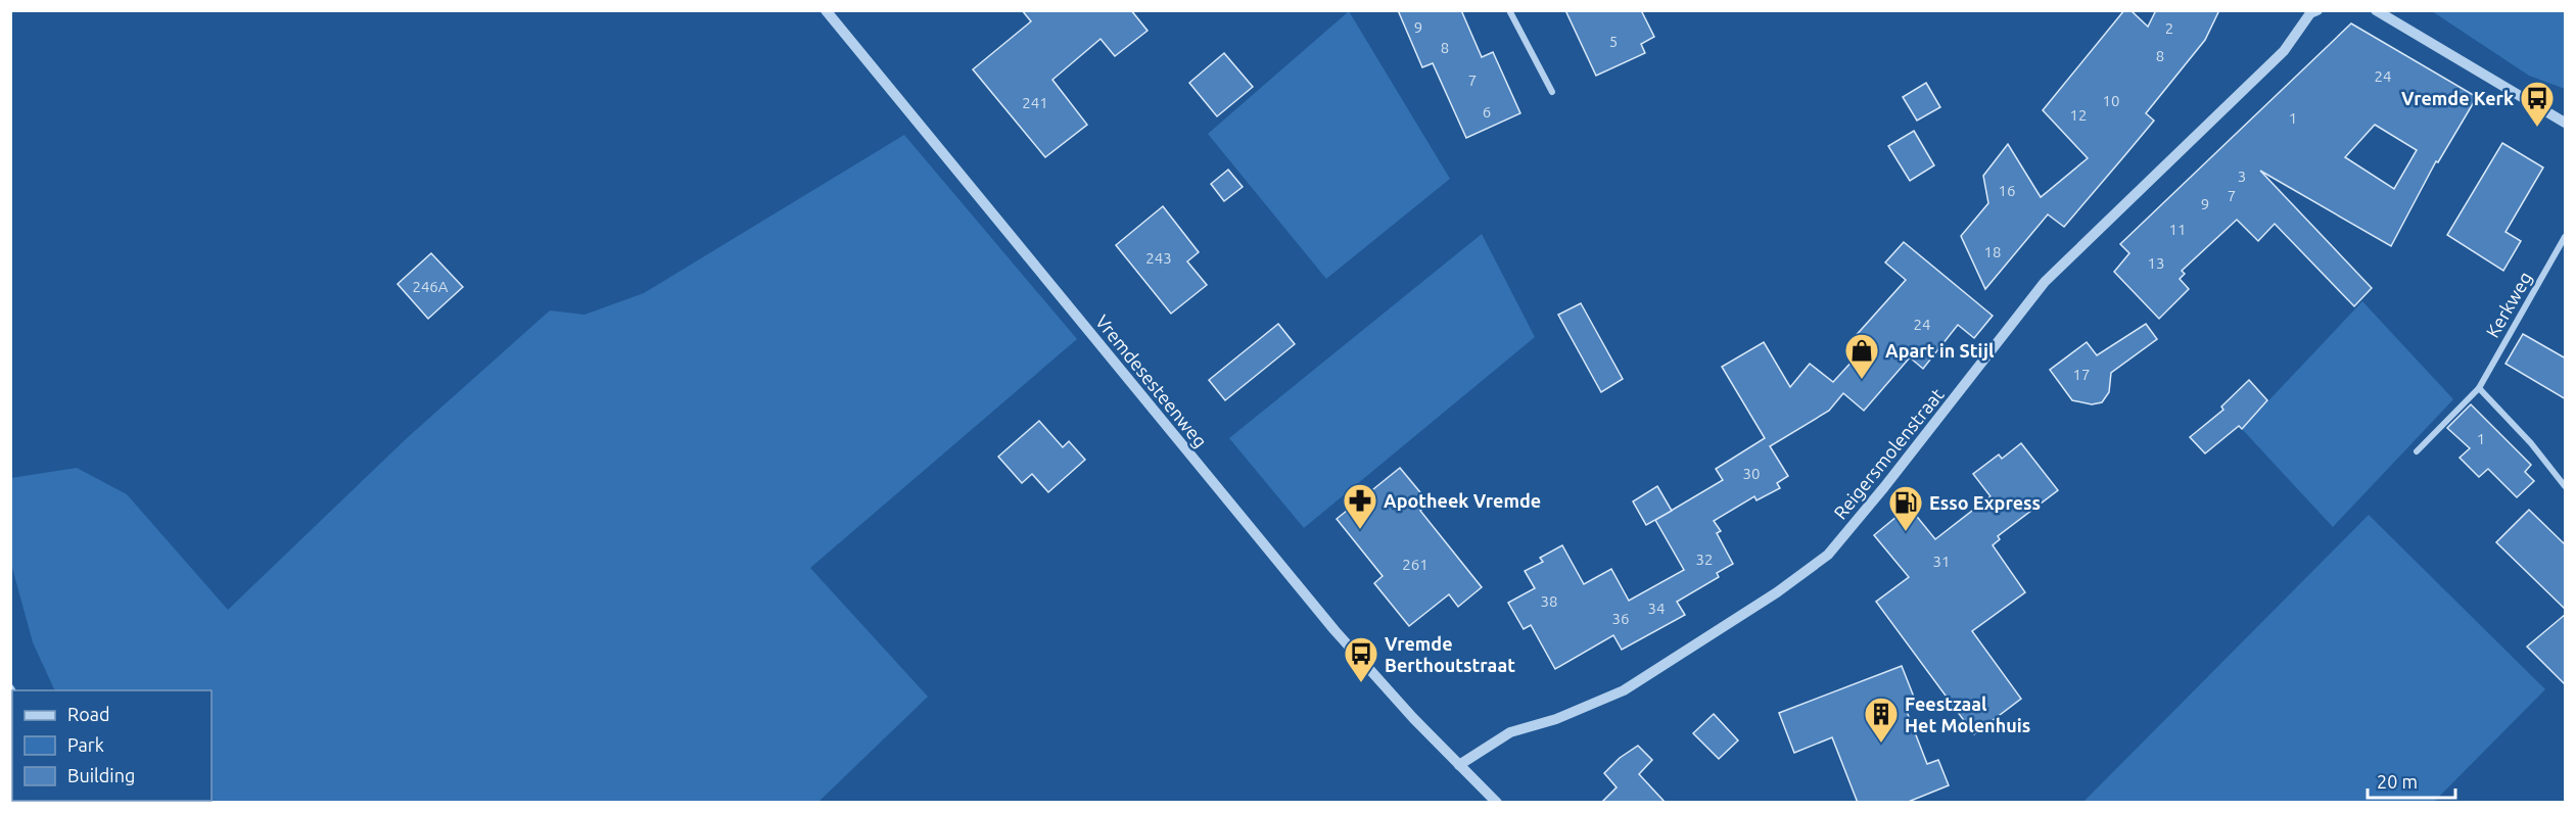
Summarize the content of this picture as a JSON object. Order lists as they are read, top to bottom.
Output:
{
  "streets": {
    "street": ["Kerkweg", "Vremdesesteenweg", "Reigersmolenstraat"]
  },
  "crossings": [
    ["Vremdesesteenweg", "Reigersmolenstraat"]
  ],
  "places": {
    "bus stop": ["Vremde Kerk", "Vremde Berthoutstraat"],
    "shop": ["Apart in Stijl"],
    "pharmacy": ["Apotheek Vremde"],
    "fuel station": ["Esso Express"],
    "building": ["Feestzaal Het Molenhuis"]
  },
  "house_numbers": [
    "9",
    "2",
    "5",
    "8",
    "8",
    "24",
    "7",
    "10",
    "241",
    "6",
    "12",
    "1",
    "3",
    "16",
    "7",
    "9",
    "11",
    "18",
    "243",
    "13",
    "246A",
    "24",
    "17",
    "1",
    "30",
    "32",
    "31",
    "261",
    "38",
    "34",
    "36"
  ],
  "legend": ["Road", "Park", "Building"],
  "scale_bar": "20 m"
}
